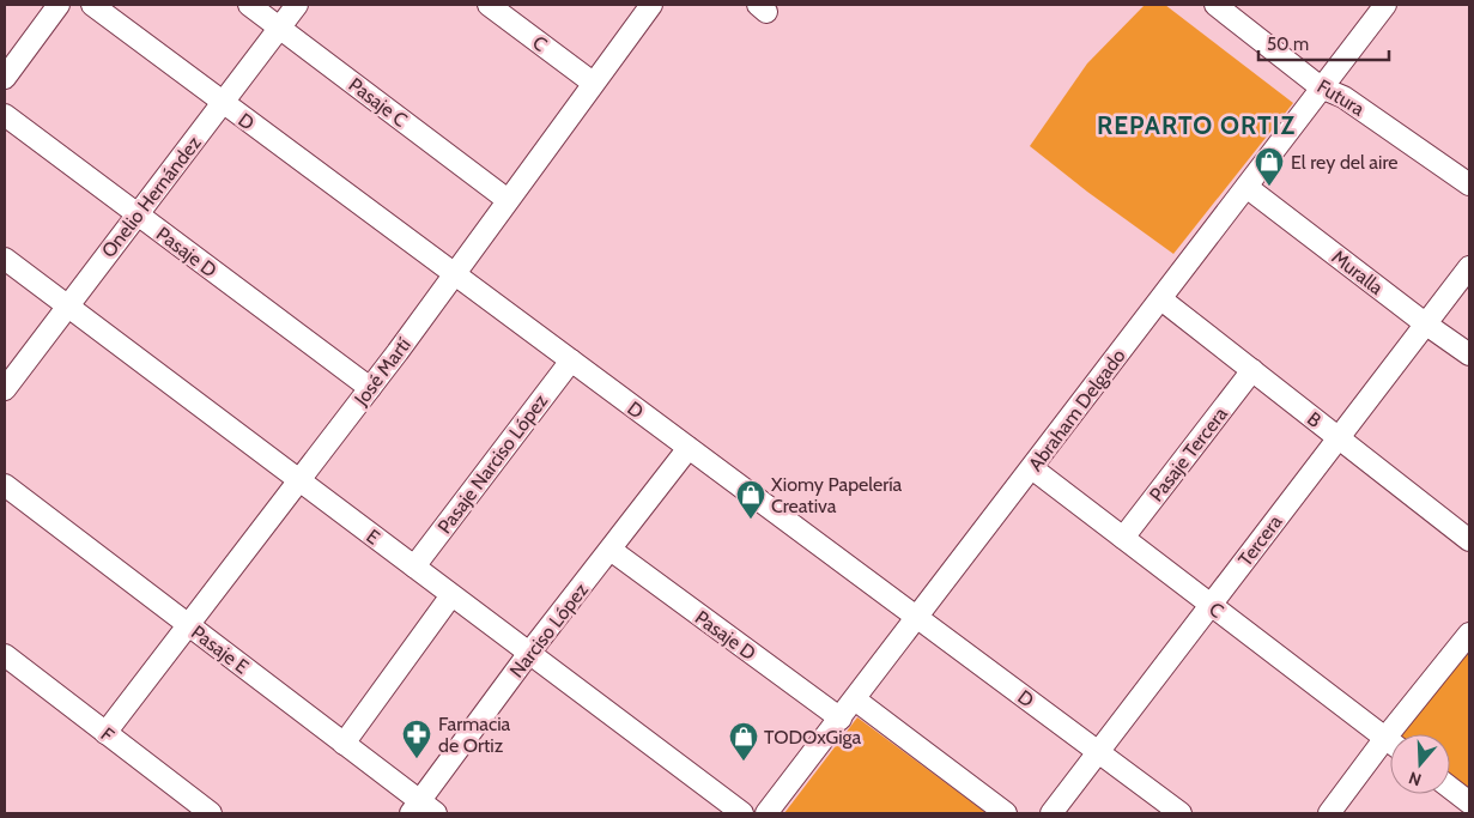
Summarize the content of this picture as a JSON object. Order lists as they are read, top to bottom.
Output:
{
  "streets": {
    "street": [
      "C",
      "Futura",
      "Pasaje C",
      "D",
      "Onelio Hernández",
      "Pasaje D",
      "Muralla",
      "José Martí",
      "Abraham Delgado",
      "B",
      "Pasaje Tercera",
      "Pasaje Narciso López",
      "E",
      "Tercera",
      "Narciso López",
      "Pasaje E",
      "F"
    ]
  },
  "crossings": [
    ["C", "José Martí"],
    ["C", "Abraham Delgado"],
    ["C", "Pasaje Tercera"],
    ["C", "Tercera"],
    ["Futura", "Abraham Delgado"],
    ["Pasaje C", "Onelio Hernández"],
    ["Pasaje C", "José Martí"],
    ["D", "Onelio Hernández"],
    ["D", "José Martí"],
    ["D", "Abraham Delgado"],
    ["D", "Pasaje Narciso López"],
    ["D", "Tercera"],
    ["D", "Narciso López"],
    ["Onelio Hernández", "Pasaje D"],
    ["Onelio Hernández", "E"],
    ["Pasaje D", "José Martí"],
    ["Pasaje D", "Abraham Delgado"],
    ["Pasaje D", "Narciso López"],
    ["Muralla", "Abraham Delgado"],
    ["Muralla", "Tercera"],
    ["José Martí", "E"],
    ["José Martí", "Pasaje E"],
    ["José Martí", "F"],
    ["Abraham Delgado", "B"],
    ["B", "Pasaje Tercera"],
    ["B", "Tercera"],
    ["Pasaje Narciso López", "E"],
    ["E", "Narciso López"],
    ["Narciso López", "Pasaje E"]
  ],
  "districts": ["REPARTO ORTIZ"],
  "places": {
    "shop": ["El rey del aire", "Xiomy Papelería Creativa", "TODOxGiga"],
    "pharmacy": ["Farmacia de Ortiz"]
  },
  "scale_bar": "50 m",
  "north": "bottom"
}
